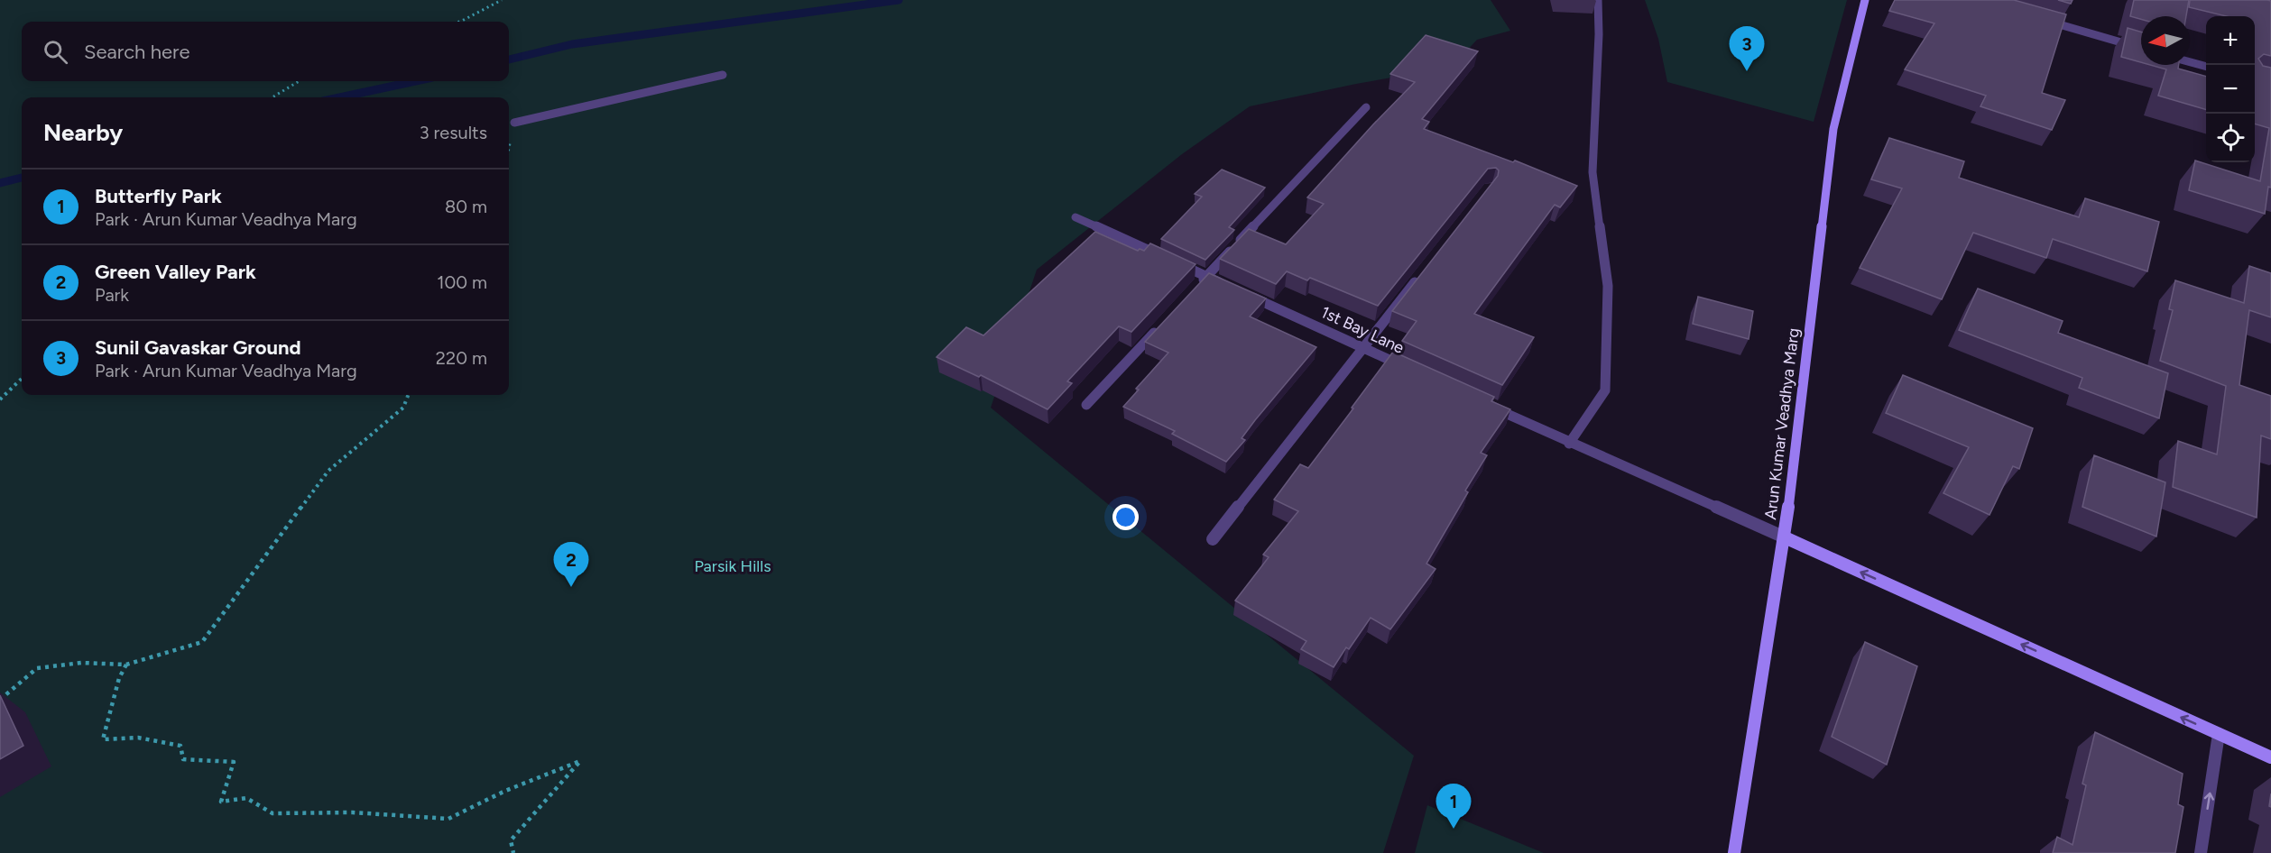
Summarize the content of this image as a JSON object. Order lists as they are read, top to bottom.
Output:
{
  "streets": {
    "street": ["1st Bay Lane", "Arun Kumar Veadhya Marg"]
  },
  "parks": ["Parsik Hills"],
  "north": "left",
  "page": {
    "map_buttons": ["+", "−"],
    "search": "Search here",
    "pins": ["3", "2", "1"],
    "heading": ["Nearby", "3 results"],
    "list": [
      {
        "mark": "1",
        "name": "Butterfly Park",
        "note": "Park · Arun Kumar Veadhya Marg",
        "value": "80 m"
      },
      {
        "mark": "2",
        "name": "Green Valley Park",
        "note": "Park",
        "value": "100 m"
      },
      {
        "mark": "3",
        "name": "Sunil Gavaskar Ground",
        "note": "Park · Arun Kumar Veadhya Marg",
        "value": "220 m"
      }
    ]
  }
}
